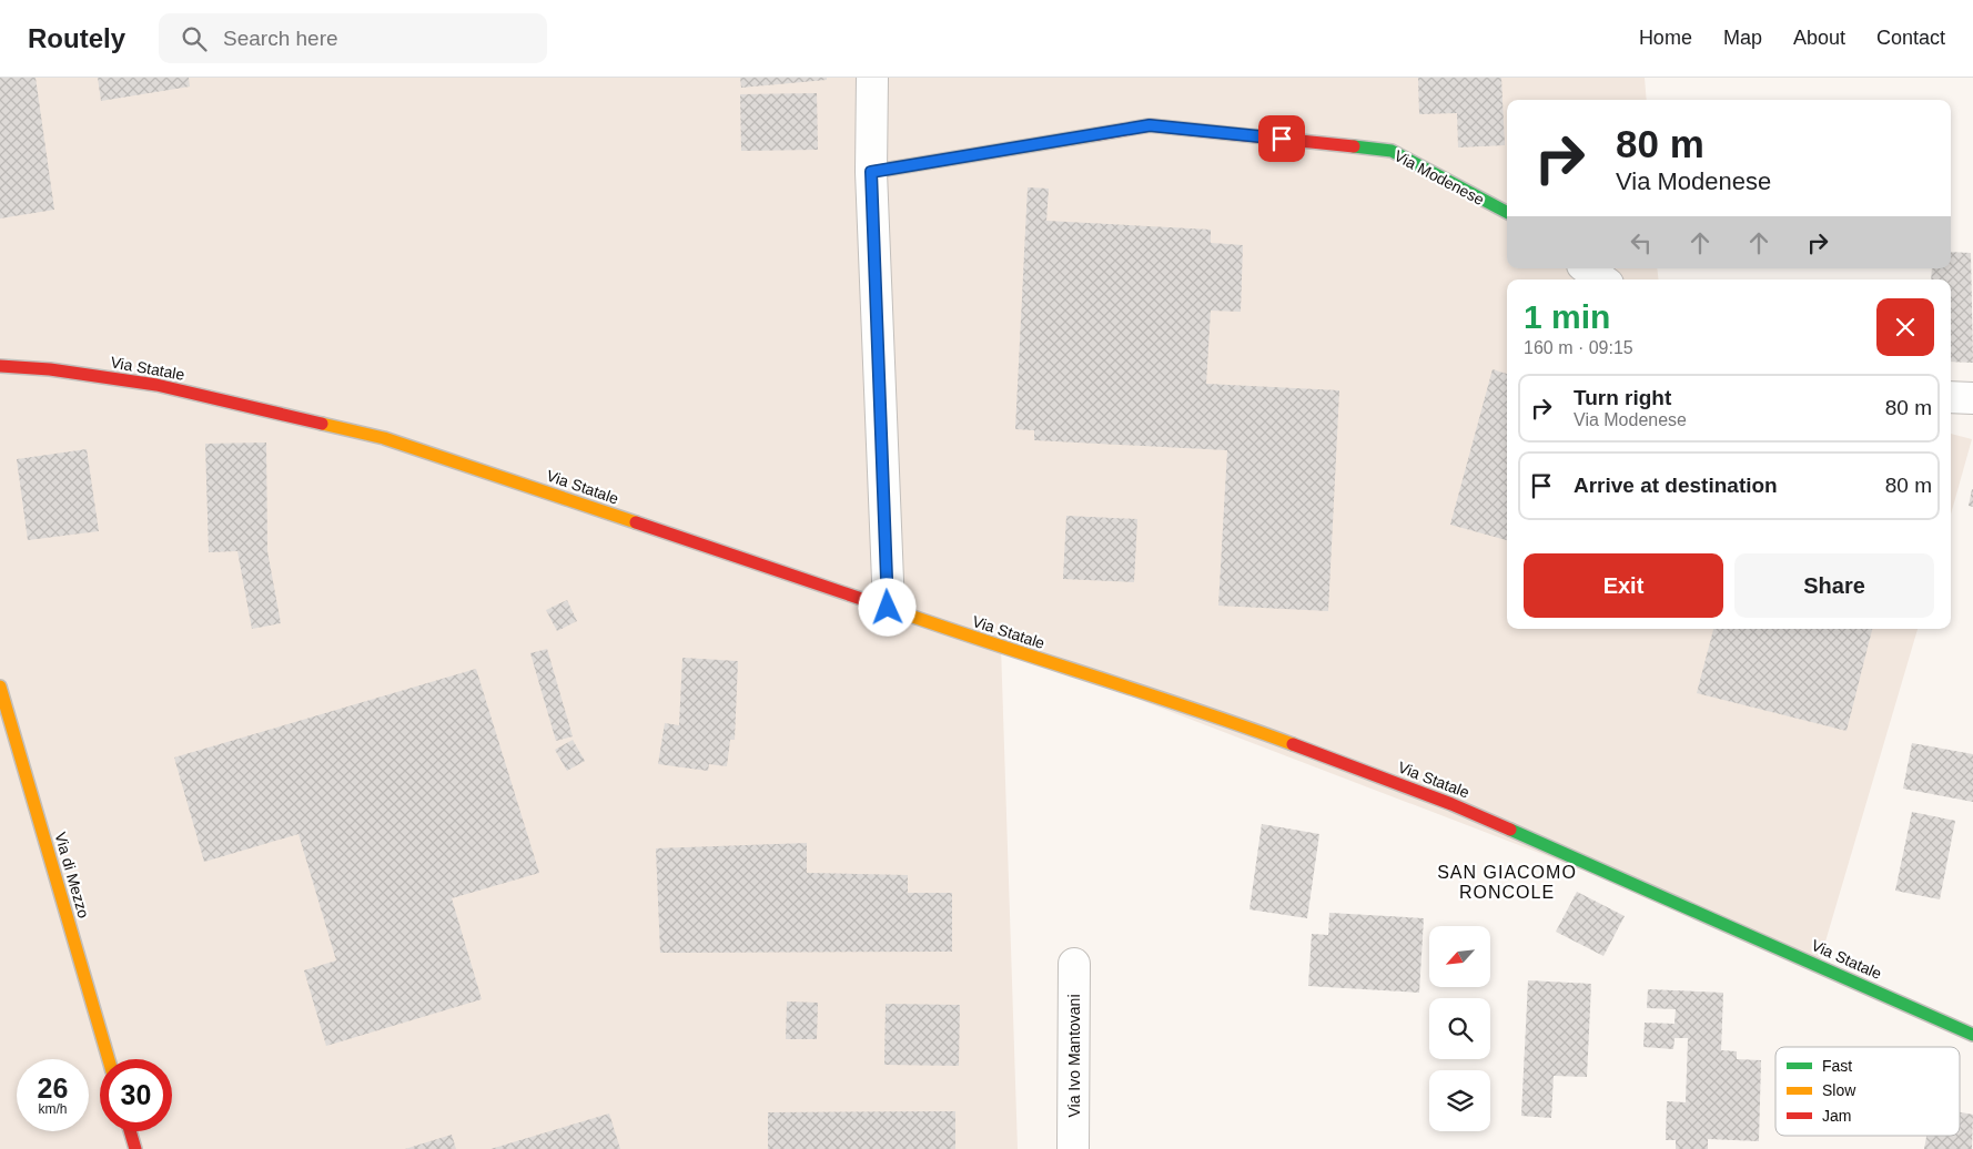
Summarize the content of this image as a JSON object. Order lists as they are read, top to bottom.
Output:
{
  "streets": {
    "main road": ["Via Modenese", "Via Statale", "Via di Mezzo"],
    "street": ["Via Ivo Mantovani"]
  },
  "districts": ["SAN GIACOMO RONCOLE"],
  "legend": ["Fast", "Slow", "Jam"],
  "north": "bottom left",
  "page": {
    "header": "Routely",
    "search": "Search here",
    "nav": [
      "Home",
      "Map",
      "About",
      "Contact"
    ],
    "turn": ["80 m", "Via Modenese"],
    "heading": ["1 min", "160 m · 09:15"],
    "list": [
      {
        "name": "Turn right",
        "note": "Via Modenese",
        "value": "80 m"
      },
      {
        "name": "Arrive at destination",
        "value": "80 m"
      }
    ],
    "buttons": ["Exit", "Share"],
    "speed": "26 km/h",
    "limit": "30"
  }
}
